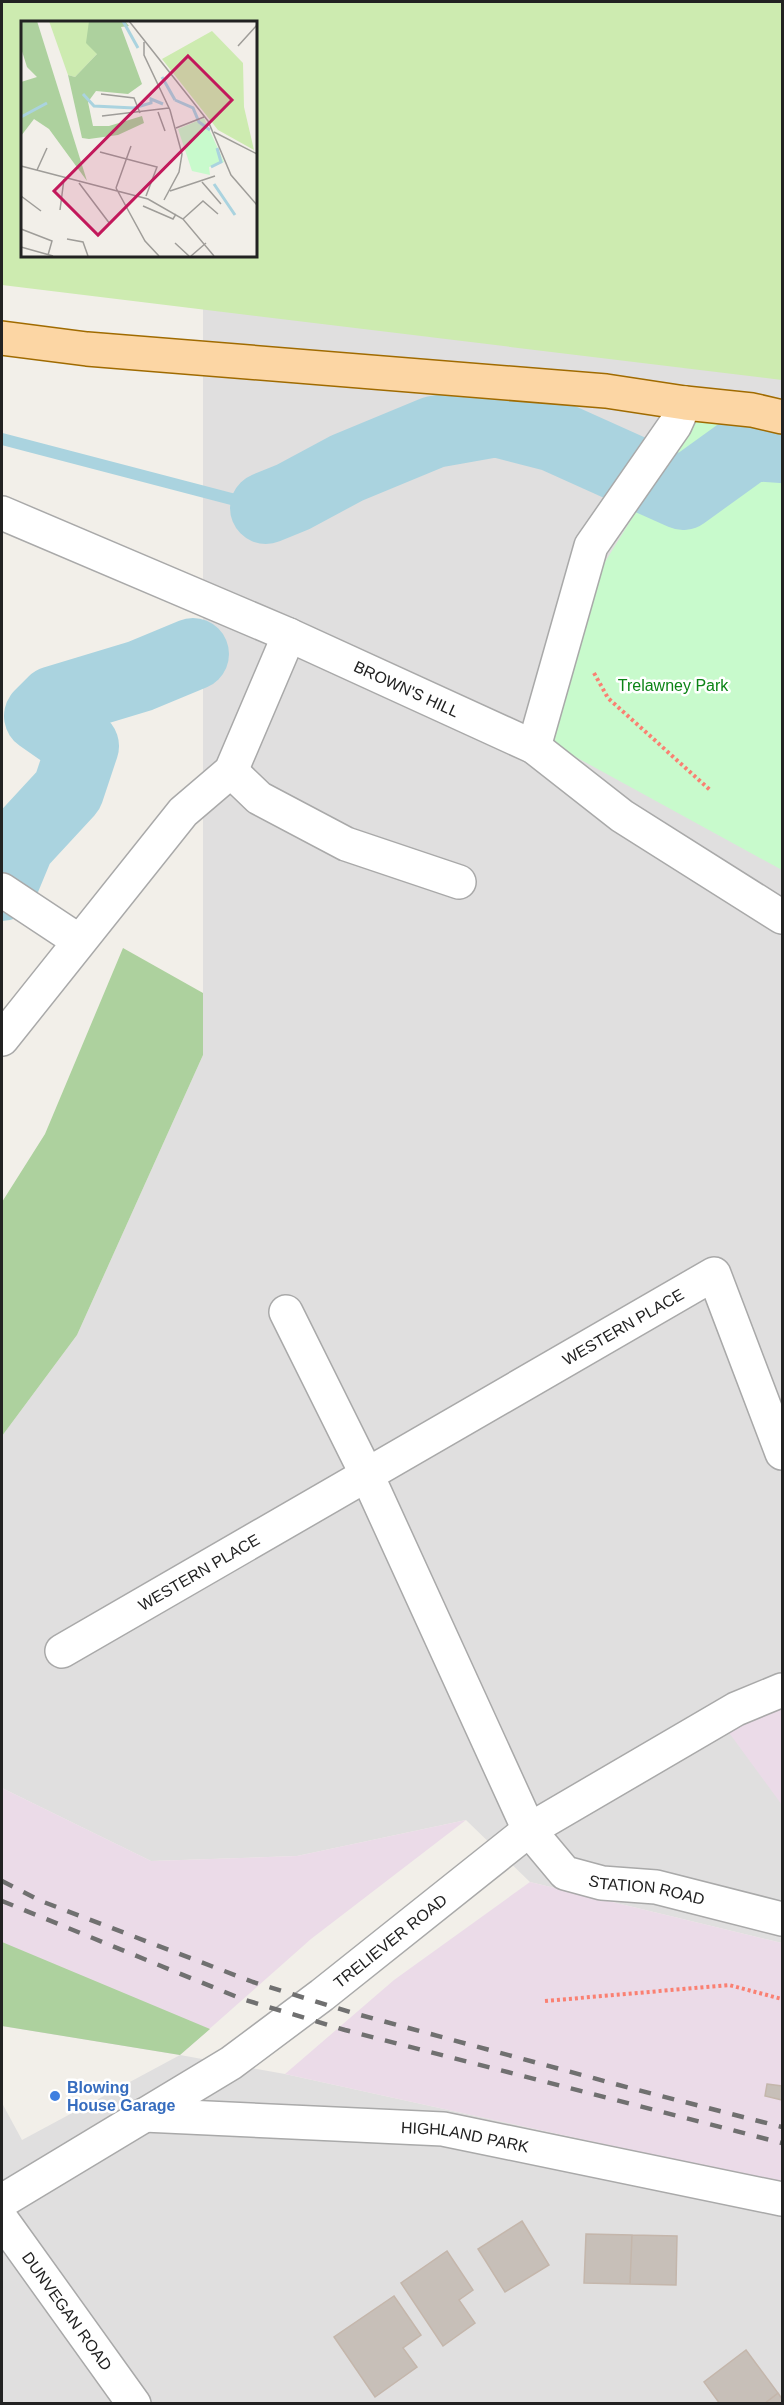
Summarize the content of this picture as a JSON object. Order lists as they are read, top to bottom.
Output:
{
  "streets": {
    "street": [
      "BROWN'S HILL",
      "WESTERN PLACE",
      "STATION ROAD",
      "TRELIEVER ROAD",
      "HIGHLAND PARK",
      "DUNVEGAN ROAD"
    ]
  },
  "crossings": [
    ["STATION ROAD", "TRELIEVER ROAD"],
    ["TRELIEVER ROAD", "HIGHLAND PARK"]
  ],
  "parks": ["Trelawney Park"],
  "places": ["Blowing House Garage"]
}
